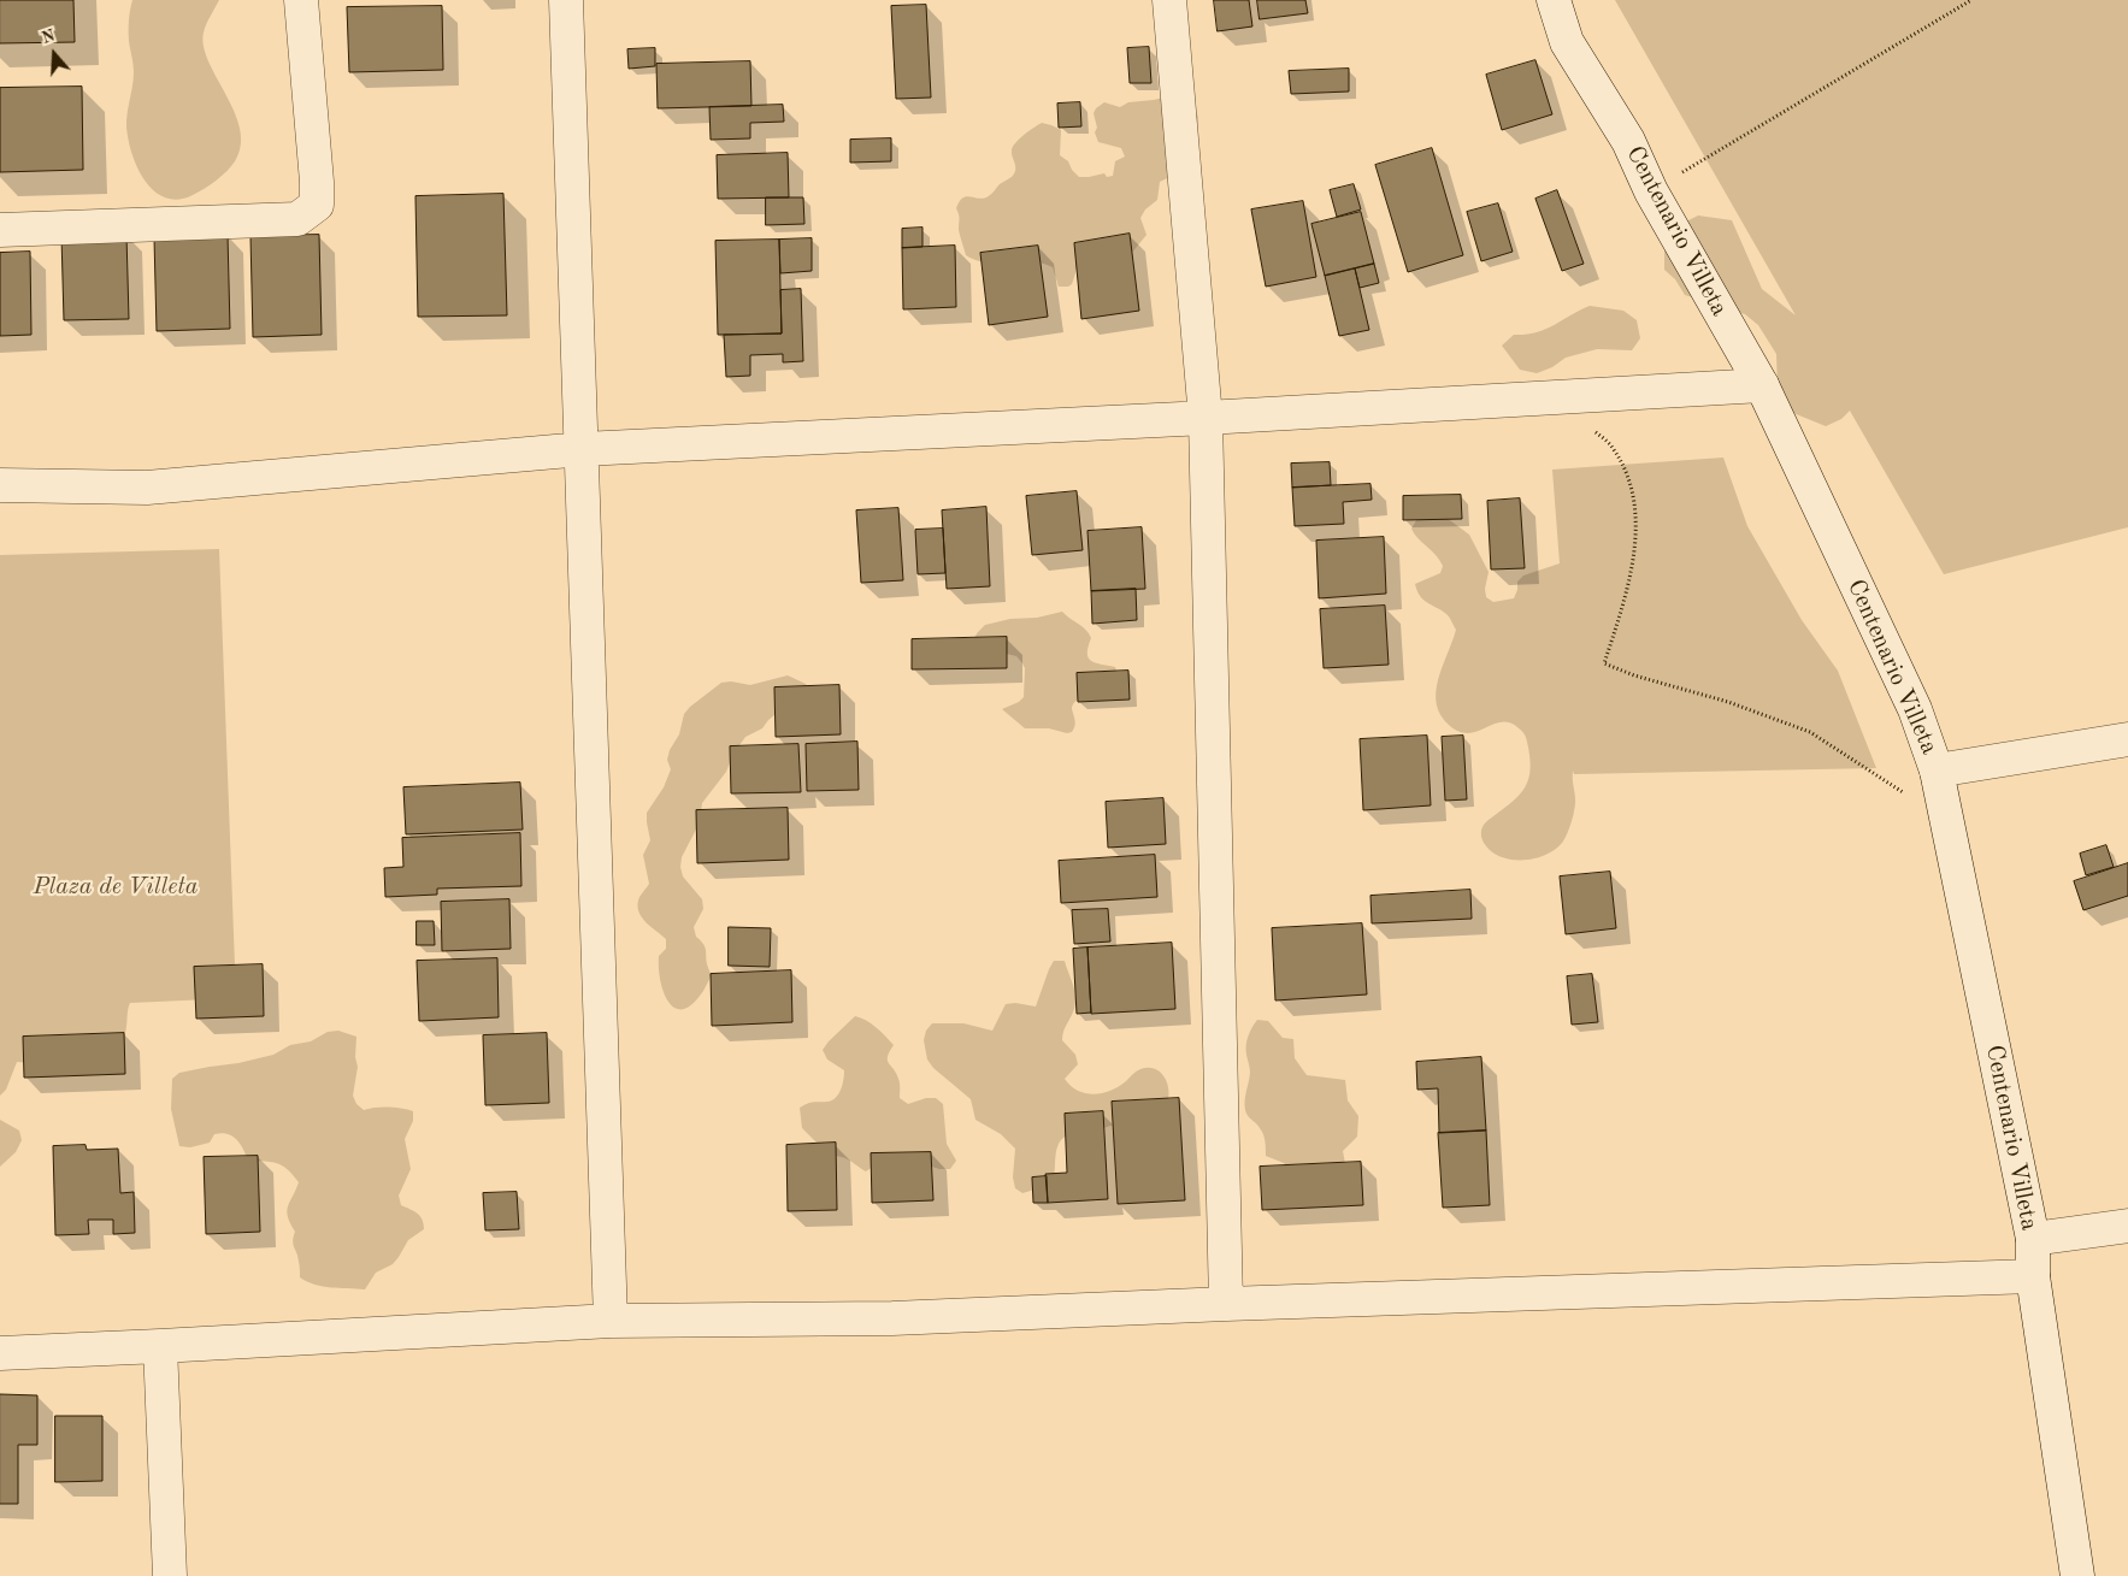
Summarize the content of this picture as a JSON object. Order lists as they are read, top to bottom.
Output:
{
  "streets": {
    "street": ["Centenario Villeta"]
  },
  "parks": ["Plaza de Villeta"],
  "north": "top"
}
